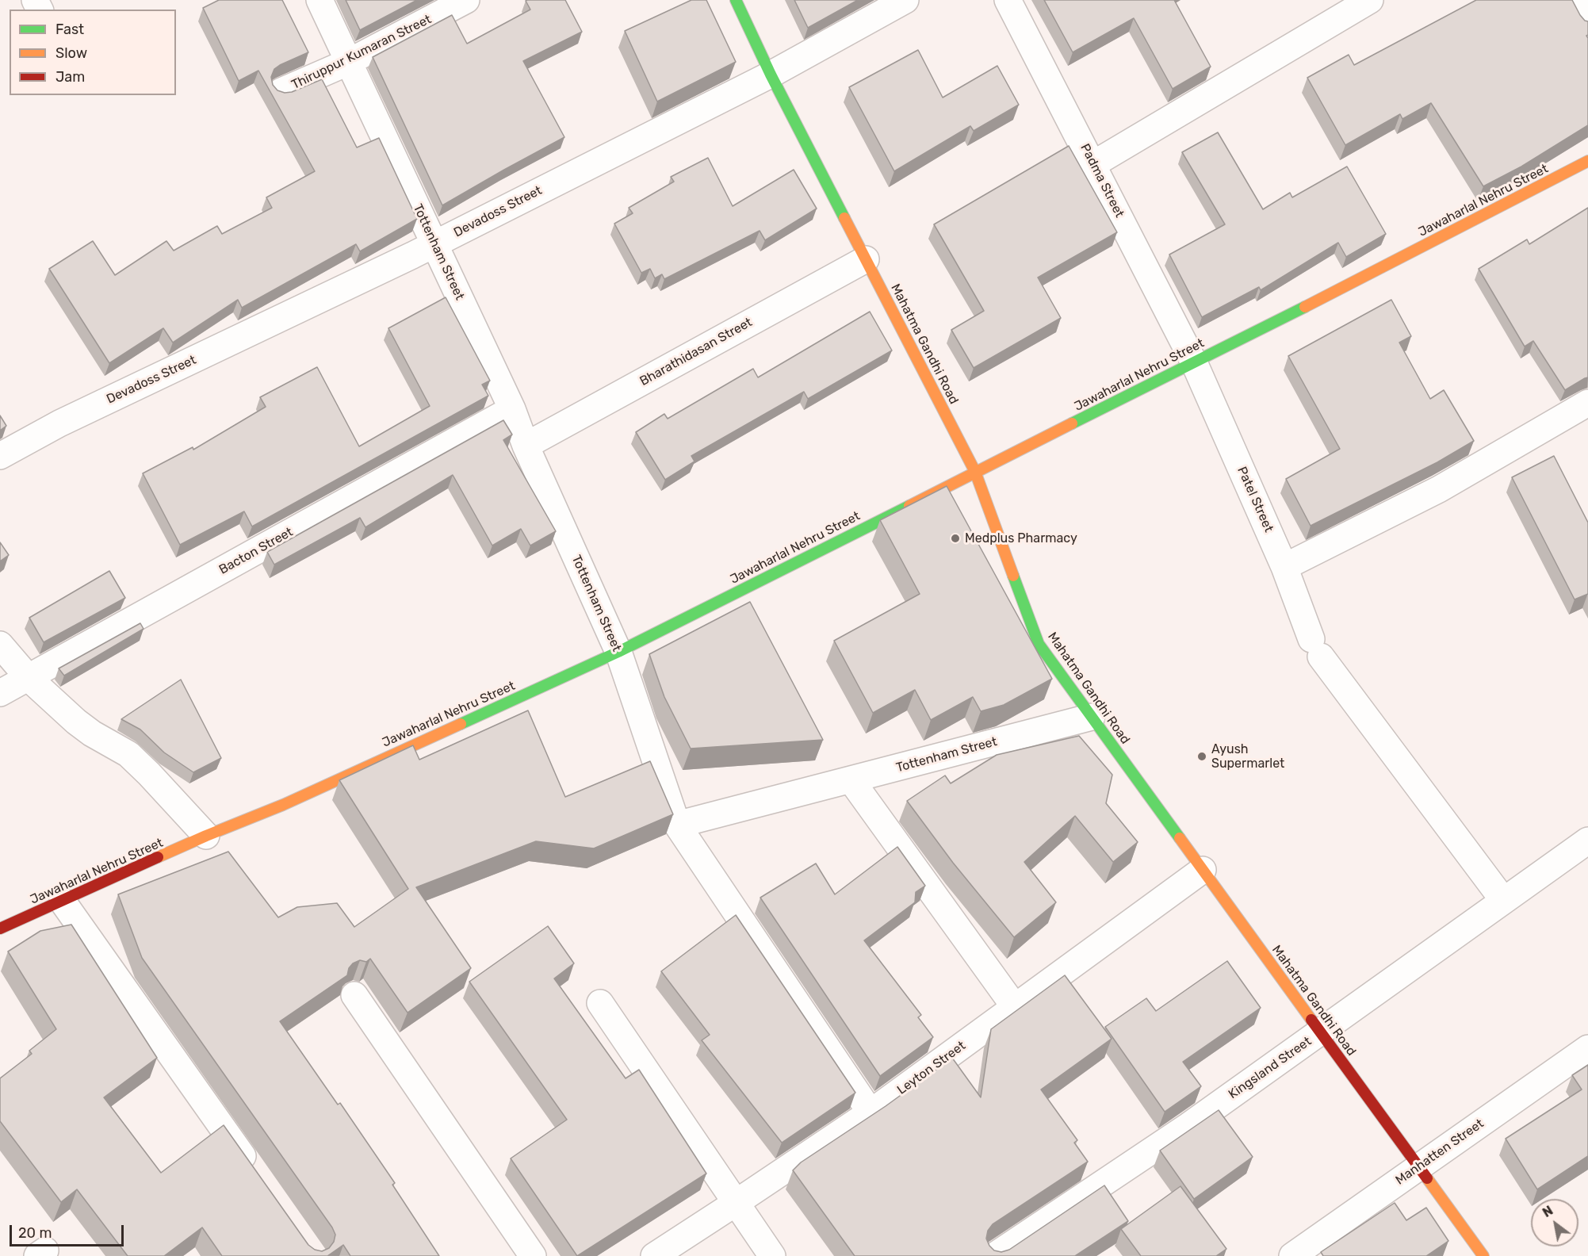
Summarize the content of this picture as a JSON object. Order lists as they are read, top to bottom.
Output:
{
  "streets": {
    "street": [
      "Thiruppur Kumaran Street",
      "Padma Street",
      "Jawaharlal Nehru Street",
      "Devadoss Street",
      "Tottenham Street",
      "Mahatma Gandhi Road",
      "Bharathidasan Street",
      "Patel Street",
      "Bacton Street",
      "Leyton Street",
      "Kingsland Street",
      "Manhatten Street"
    ]
  },
  "crossings": [
    ["Thiruppur Kumaran Street", "Tottenham Street"],
    ["Padma Street", "Jawaharlal Nehru Street"],
    ["Padma Street", "Patel Street"],
    ["Jawaharlal Nehru Street", "Tottenham Street"],
    ["Jawaharlal Nehru Street", "Mahatma Gandhi Road"],
    ["Jawaharlal Nehru Street", "Patel Street"],
    ["Devadoss Street", "Tottenham Street"],
    ["Devadoss Street", "Mahatma Gandhi Road"],
    ["Tottenham Street", "Mahatma Gandhi Road"],
    ["Tottenham Street", "Bharathidasan Street"],
    ["Tottenham Street", "Bacton Street"],
    ["Mahatma Gandhi Road", "Bharathidasan Street"],
    ["Mahatma Gandhi Road", "Leyton Street"],
    ["Mahatma Gandhi Road", "Kingsland Street"],
    ["Mahatma Gandhi Road", "Manhatten Street"],
    ["Patel Street", "Kingsland Street"]
  ],
  "places": ["Medplus Pharmacy", "Ayush Supermarlet"],
  "legend": ["Fast", "Slow", "Jam"],
  "scale_bar": "20 m",
  "north": "top left"
}
